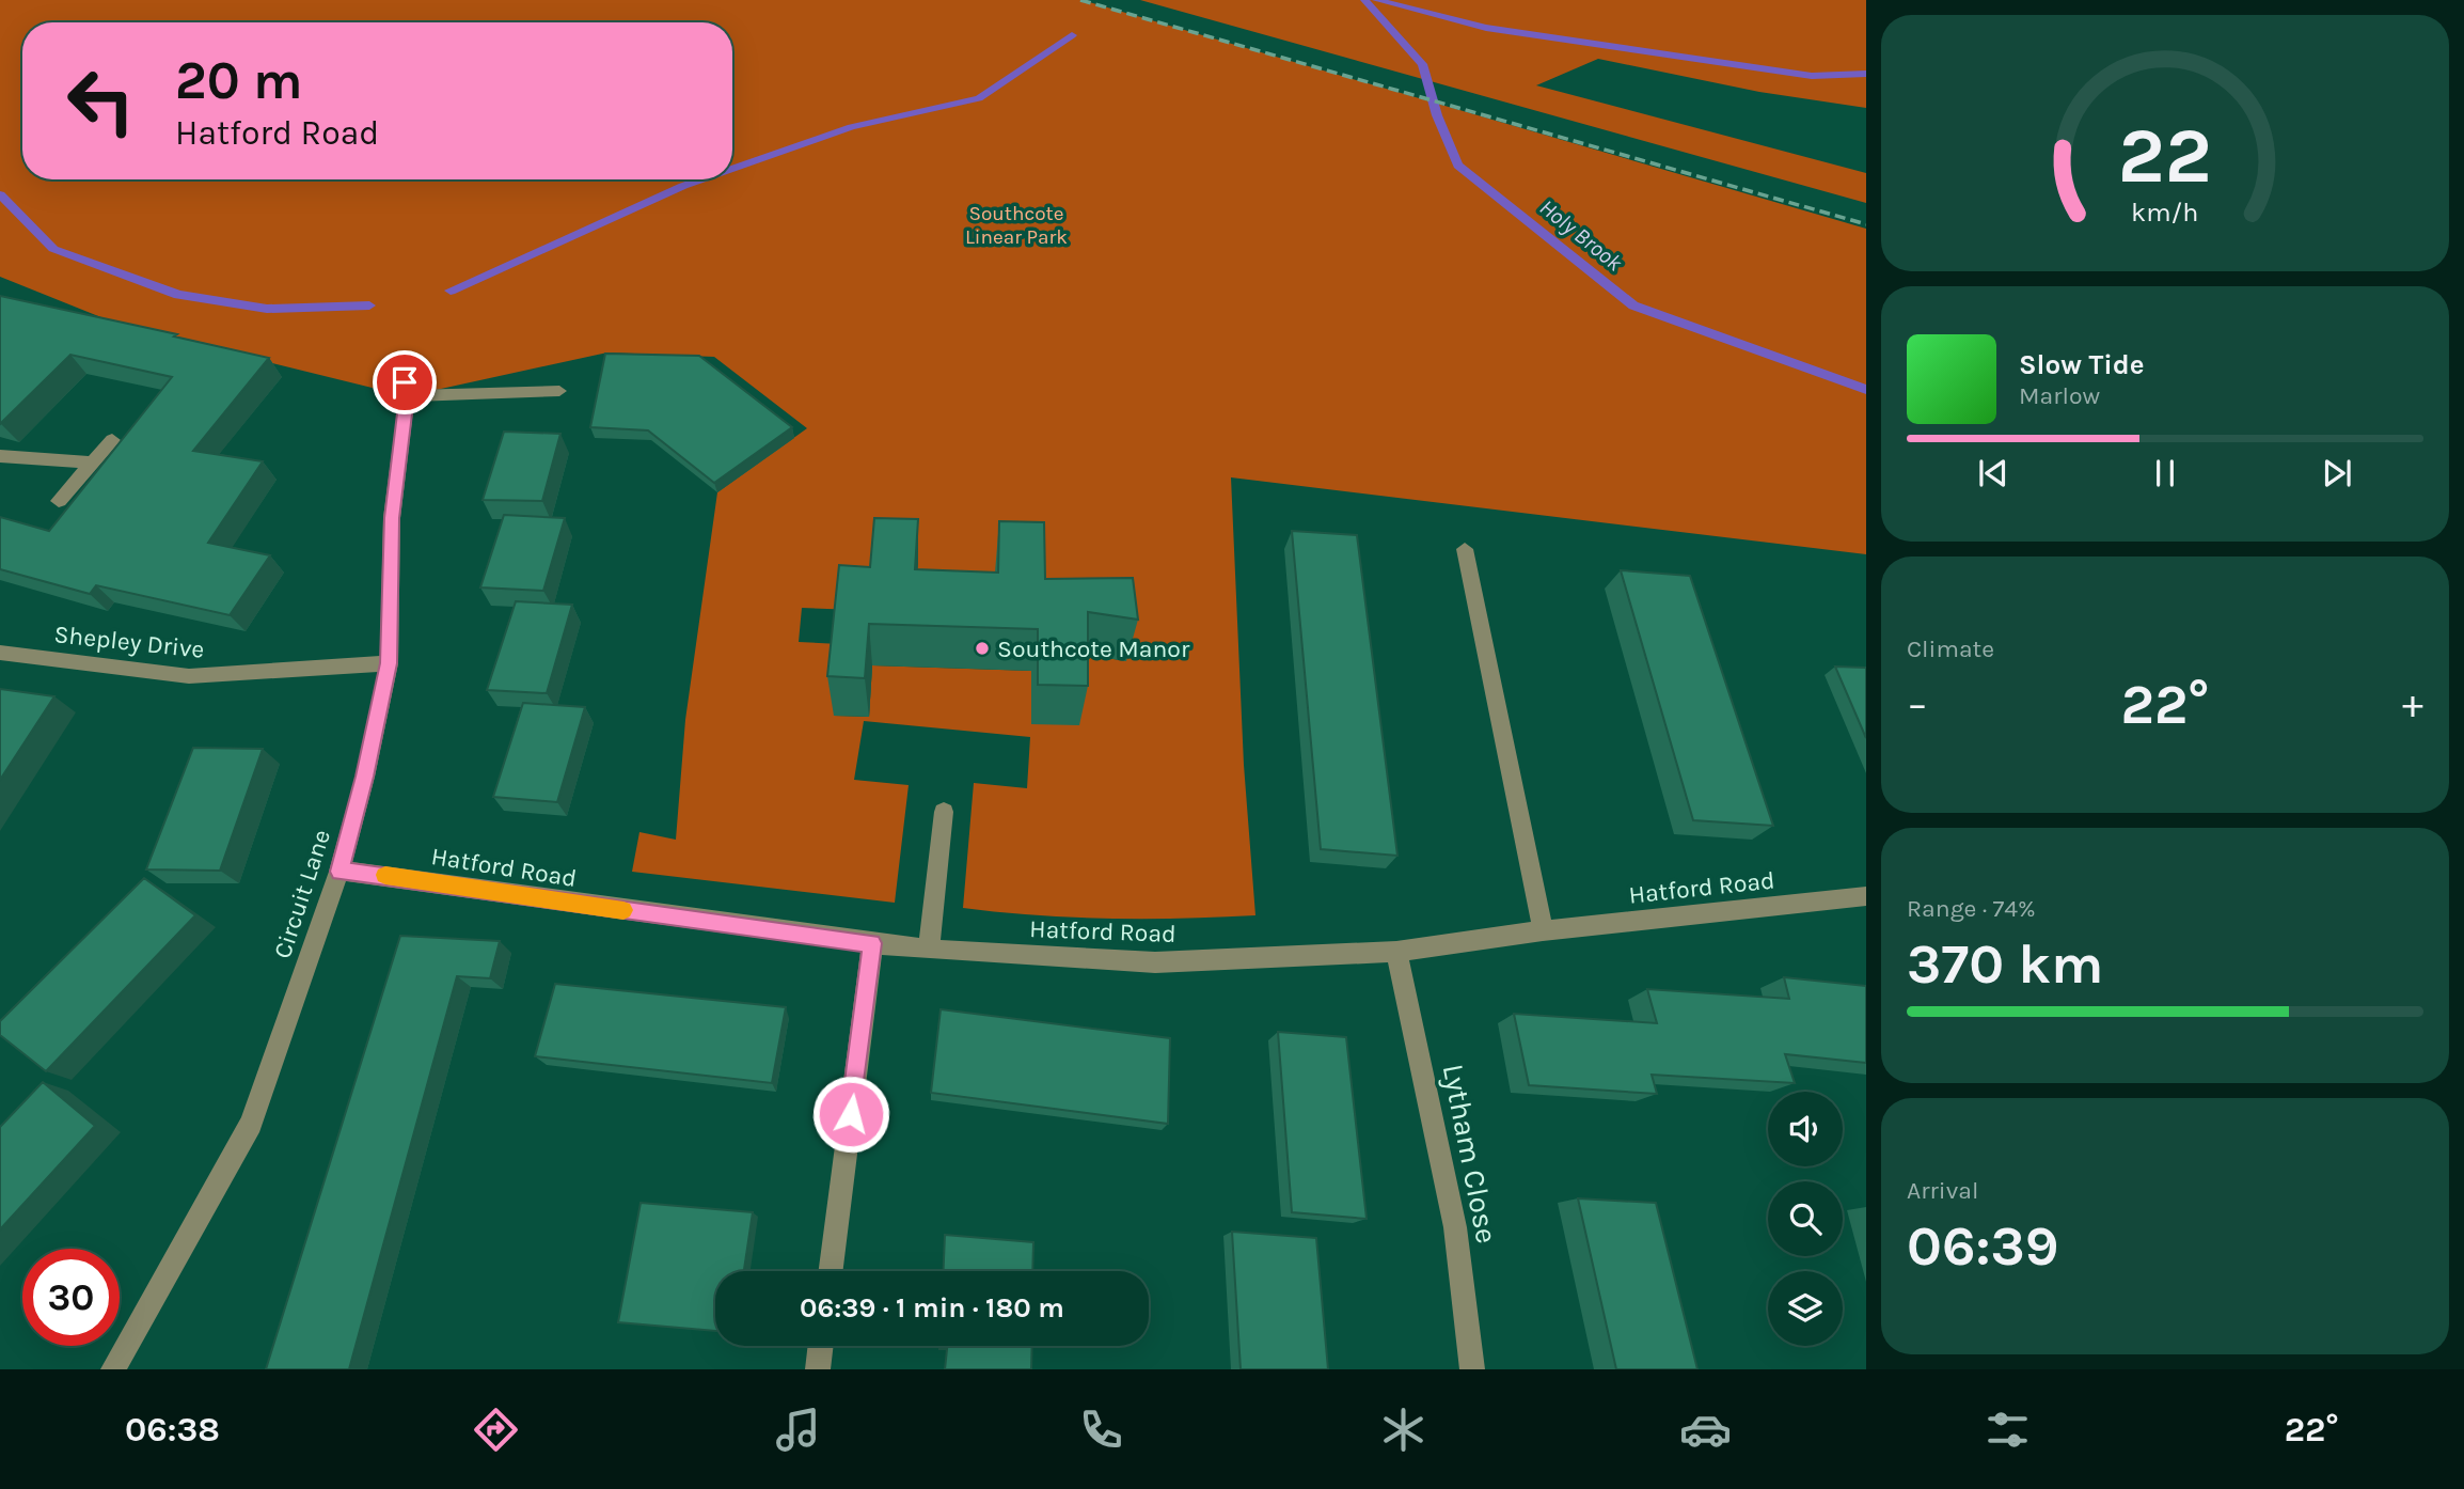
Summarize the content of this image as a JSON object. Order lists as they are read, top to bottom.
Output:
{
  "streets": {
    "street": [
      "Shepley Drive",
      "Hatford Road",
      "Circuit Lane",
      "Lytham Close"
    ]
  },
  "crossings": [
    ["Shepley Drive", "Circuit Lane"],
    ["Hatford Road", "Circuit Lane"],
    ["Hatford Road", "Lytham Close"]
  ],
  "water": ["Holy Brook"],
  "parks": ["Southcote Linear Park"],
  "places": ["Southcote Manor"],
  "page": {
    "turn": ["20 m", "Hatford Road"],
    "song": ["Slow Tide", "Marlow"],
    "tile": [
      "Climate",
      ["Range · 74%", "370 km"],
      ["Arrival", "06:39"]
    ],
    "heat": ["−", "22°", "+"],
    "limit": "30",
    "trip": "06:39 · 1 min · 180 m",
    "tabs": ["06:38", "22°"],
    "gauge": ["22", "km/h"]
  }
}
